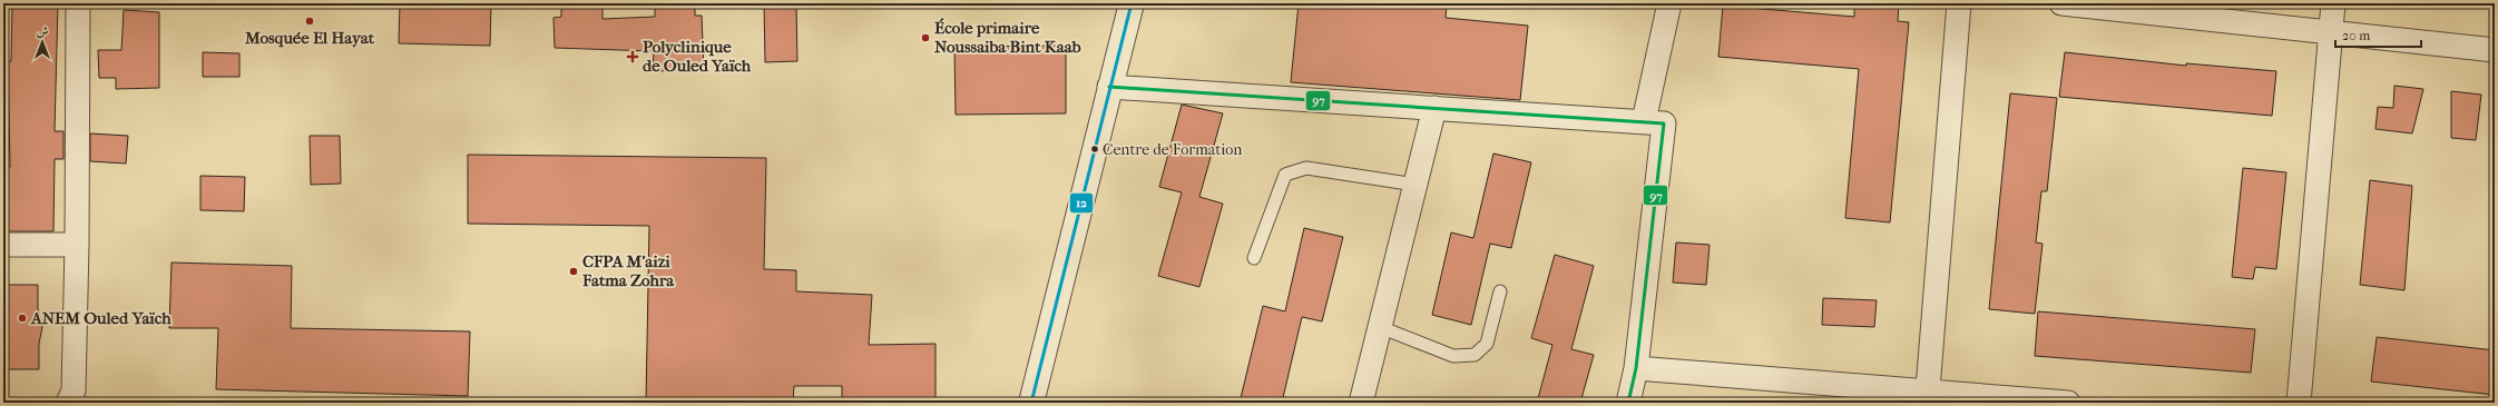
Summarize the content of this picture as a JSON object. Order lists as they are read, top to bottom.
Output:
{
  "places": {
    "other": [
      "Mosquée El Hayat",
      "École primaire Noussaiba Bint Kaab",
      "Centre de Formation",
      "CFPA M'aizi Fatma Zohra",
      "ANEM Ouled Yaïch"
    ],
    "health": ["Polyclinique de Ouled Yaïch"]
  },
  "lines": ["transit line 12", "transit line 97"],
  "scale_bar": "20 m",
  "north": "top"
}
